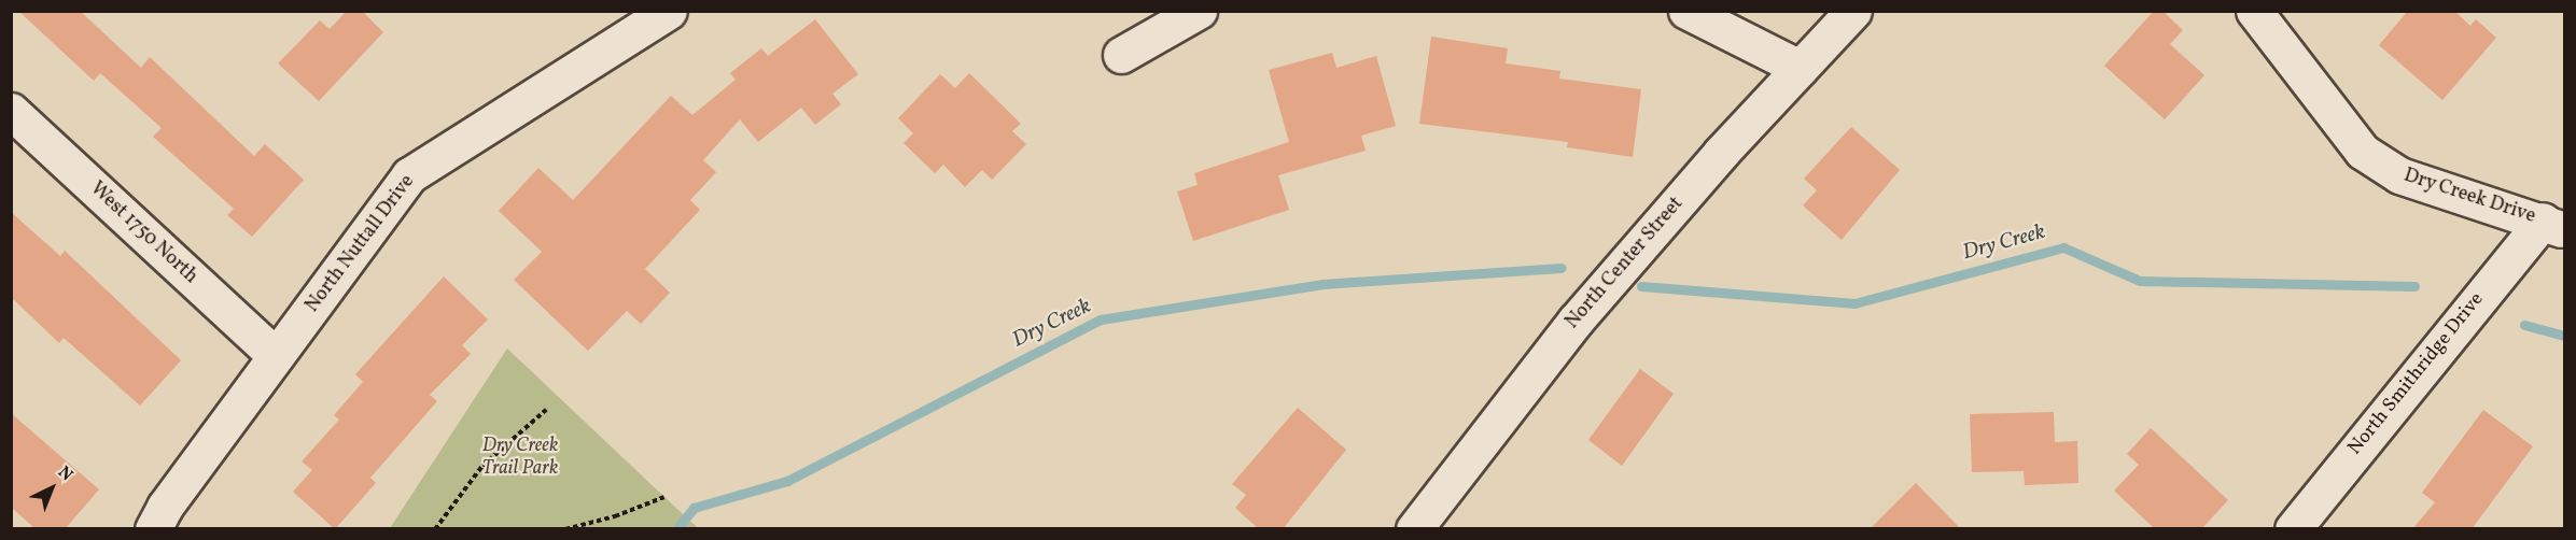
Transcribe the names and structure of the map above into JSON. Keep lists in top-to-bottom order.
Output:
{
  "streets": {
    "street": [
      "Dry Creek Drive",
      "West 1750 North",
      "North Nuttall Drive",
      "North Center Street",
      "North Smithridge Drive"
    ]
  },
  "crossings": [
    ["Dry Creek Drive", "North Smithridge Drive"],
    ["West 1750 North", "North Nuttall Drive"]
  ],
  "water": ["Dry Creek"],
  "parks": ["Dry Creek Trail Park"],
  "north": "top right"
}
